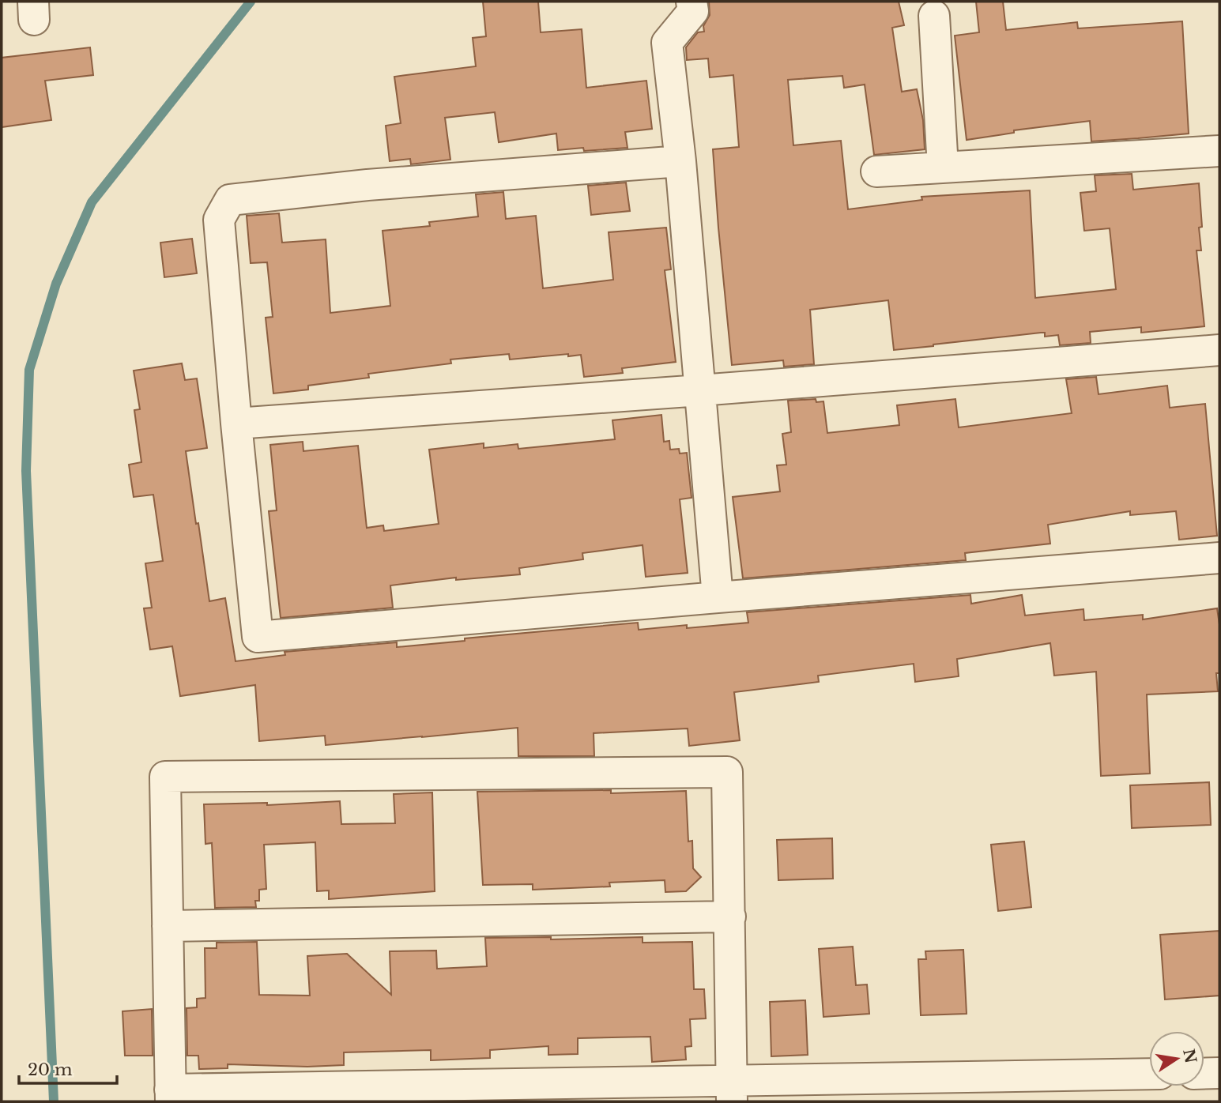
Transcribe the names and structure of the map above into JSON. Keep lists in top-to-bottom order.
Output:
{
  "scale_bar": "20 m",
  "north": "right"
}
